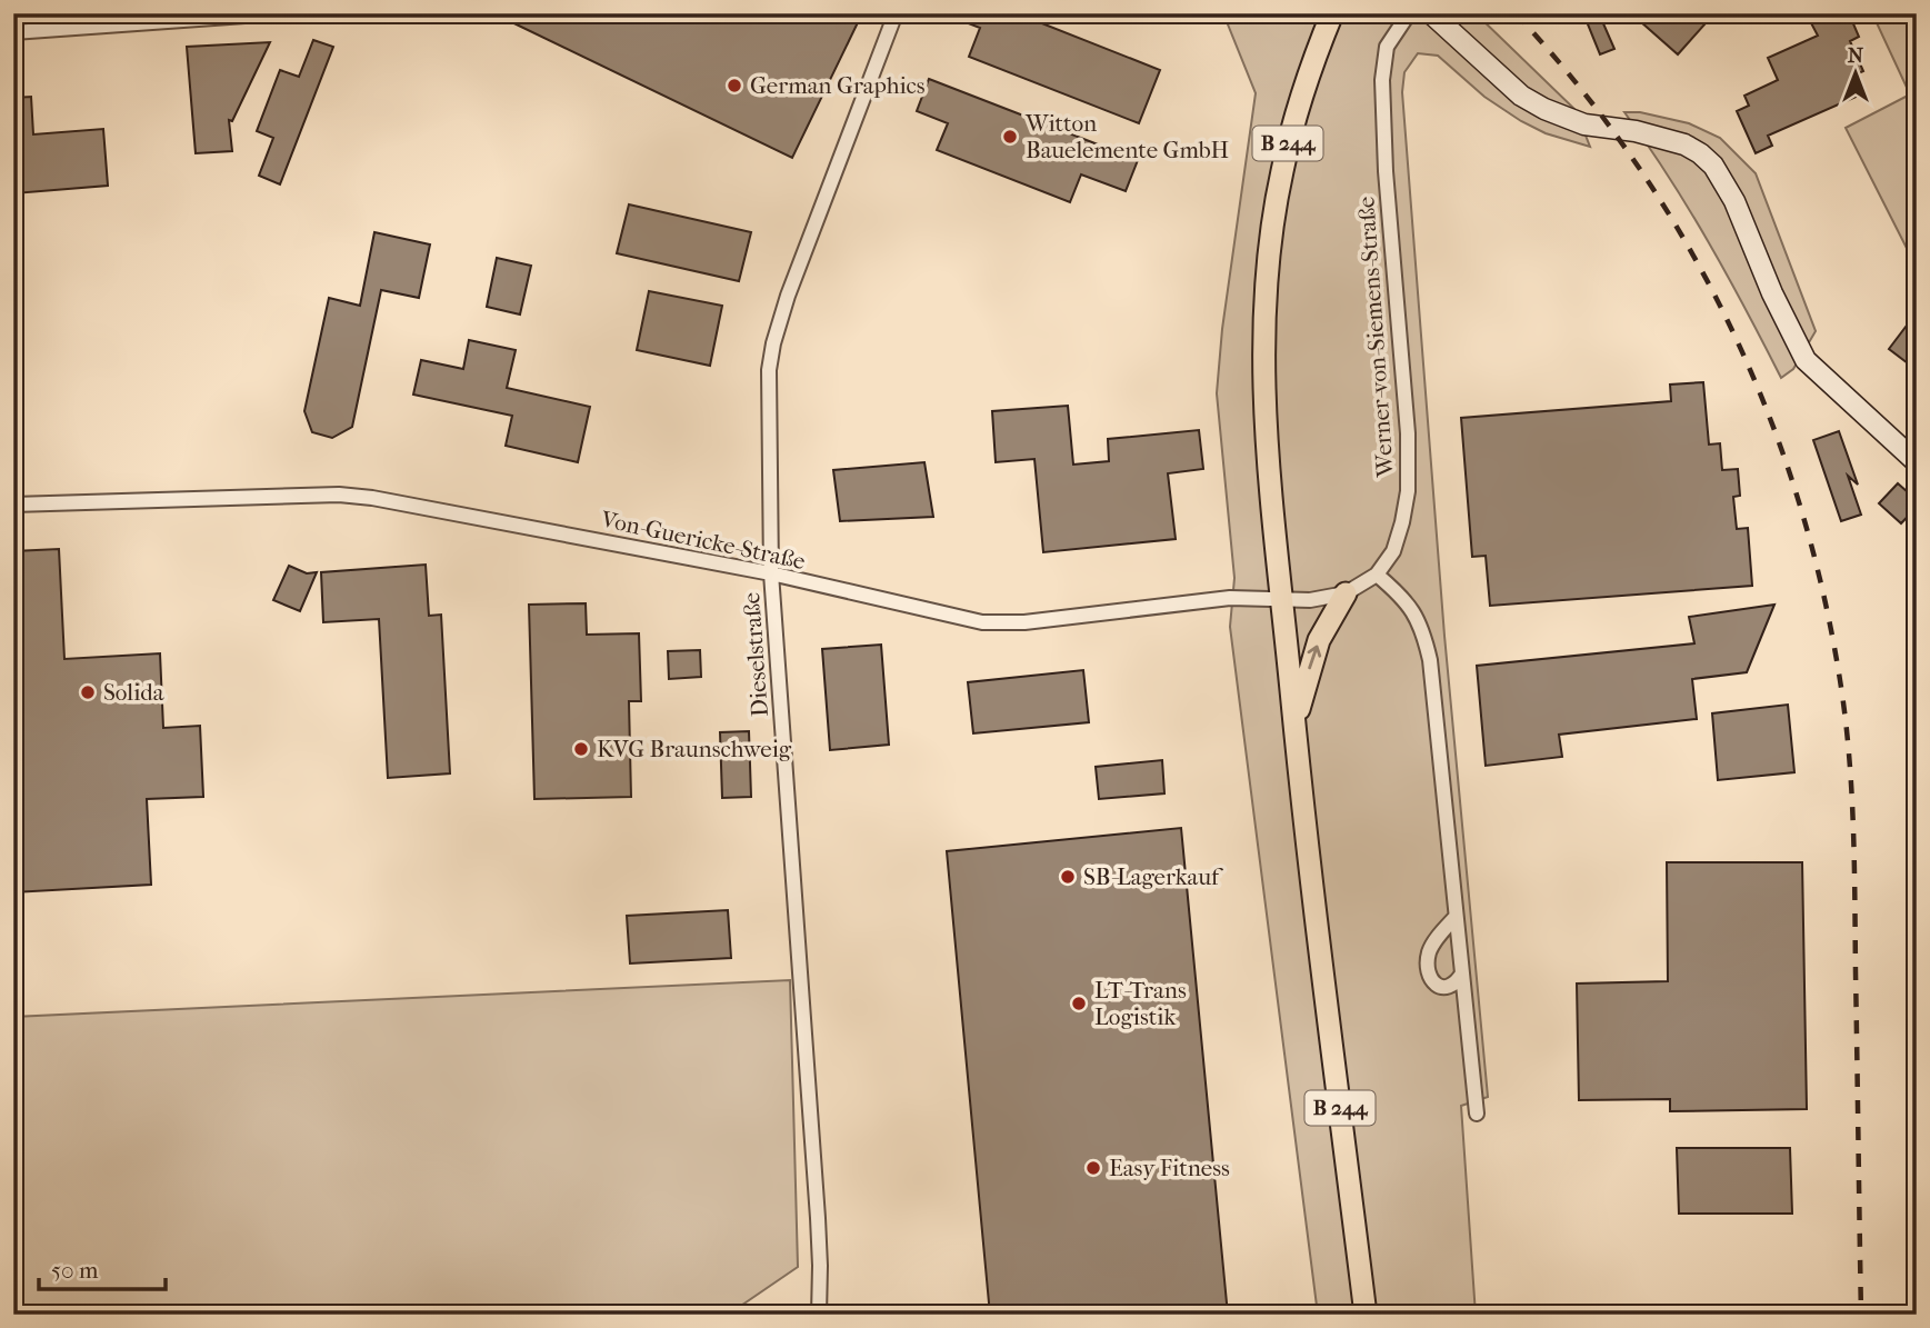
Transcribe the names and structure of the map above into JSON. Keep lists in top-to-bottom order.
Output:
{
  "streets": {
    "main road": ["B 244"],
    "street": ["Werner-von-Siemens-Straße", "Von-Guericke-Straße", "Dieselstraße"]
  },
  "crossings": [
    ["B 244", "Von-Guericke-Straße"],
    ["Werner-von-Siemens-Straße", "Von-Guericke-Straße"],
    ["Von-Guericke-Straße", "Dieselstraße"]
  ],
  "places": [
    "German Graphics",
    "Witton Bauelemente GmbH",
    "Solida",
    "KVG Braunschweig",
    "SB-Lagerkauf",
    "LT-Trans Logistik",
    "Easy Fitness"
  ],
  "scale_bar": "50 m",
  "north": "top"
}
